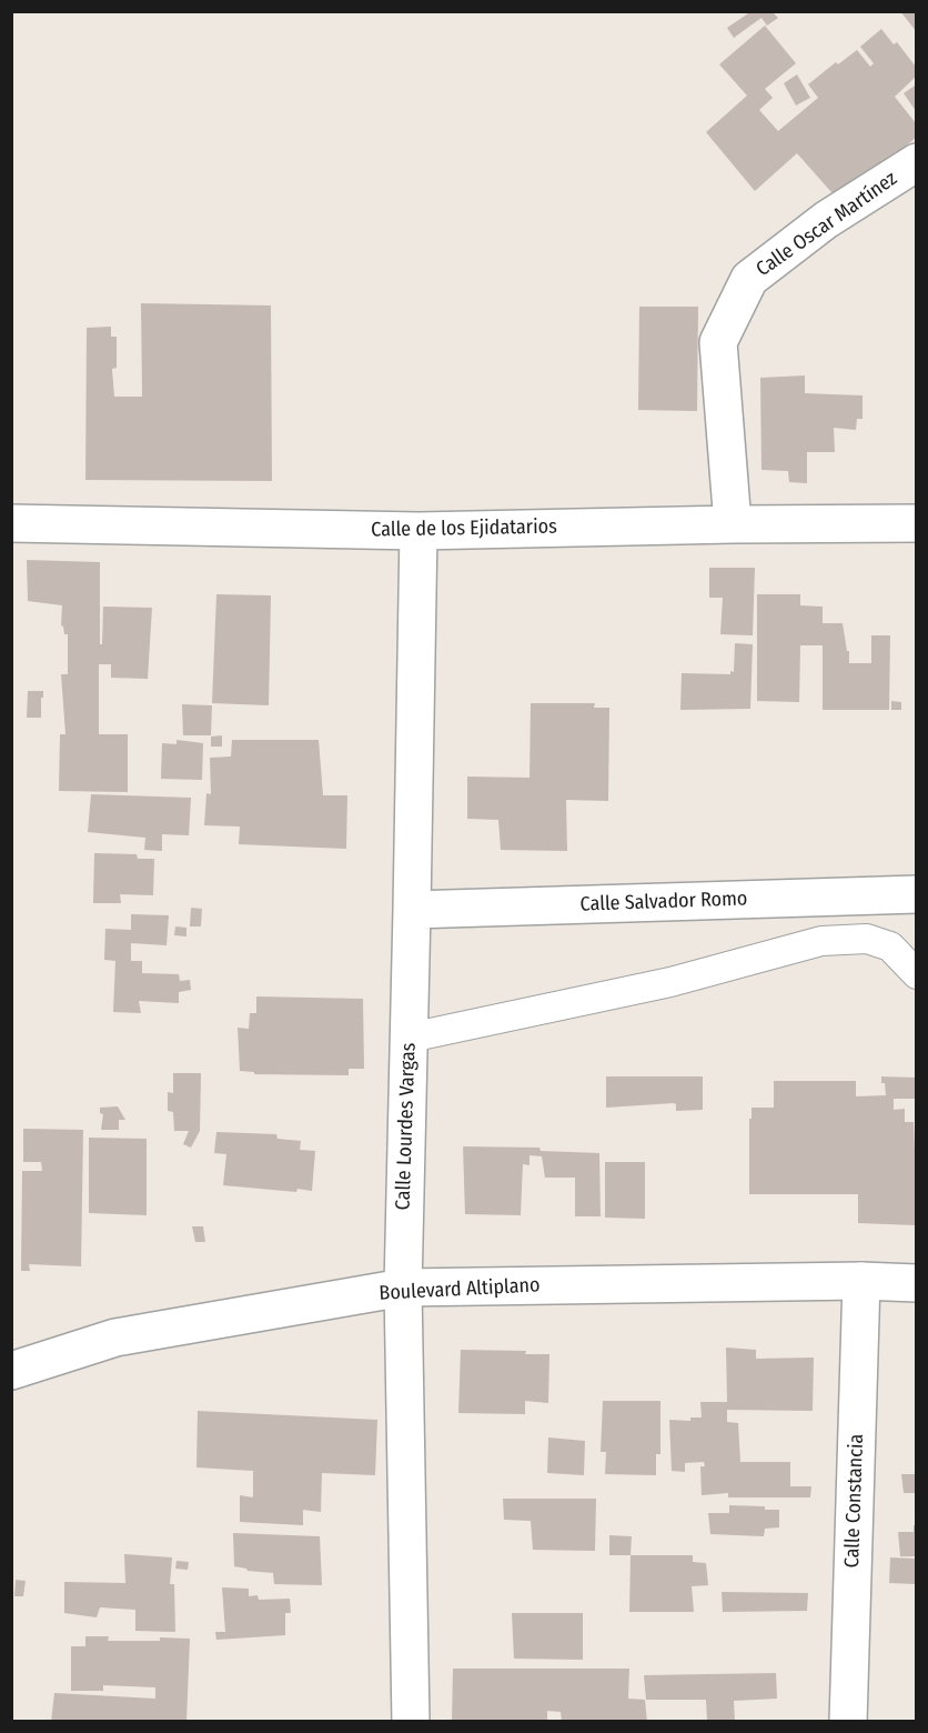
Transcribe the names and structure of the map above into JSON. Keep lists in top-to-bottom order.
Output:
{
  "streets": {
    "street": [
      "Calle Oscar Martínez",
      "Calle de los Ejidatarios",
      "Calle Salvador Romo",
      "Calle Lourdes Vargas",
      "Boulevard Altiplano",
      "Calle Constancia"
    ]
  },
  "crossings": [
    ["Calle Oscar Martínez", "Calle de los Ejidatarios"],
    ["Calle de los Ejidatarios", "Calle Lourdes Vargas"],
    ["Calle Salvador Romo", "Calle Lourdes Vargas"],
    ["Calle Lourdes Vargas", "Boulevard Altiplano"],
    ["Boulevard Altiplano", "Calle Constancia"]
  ]
}
